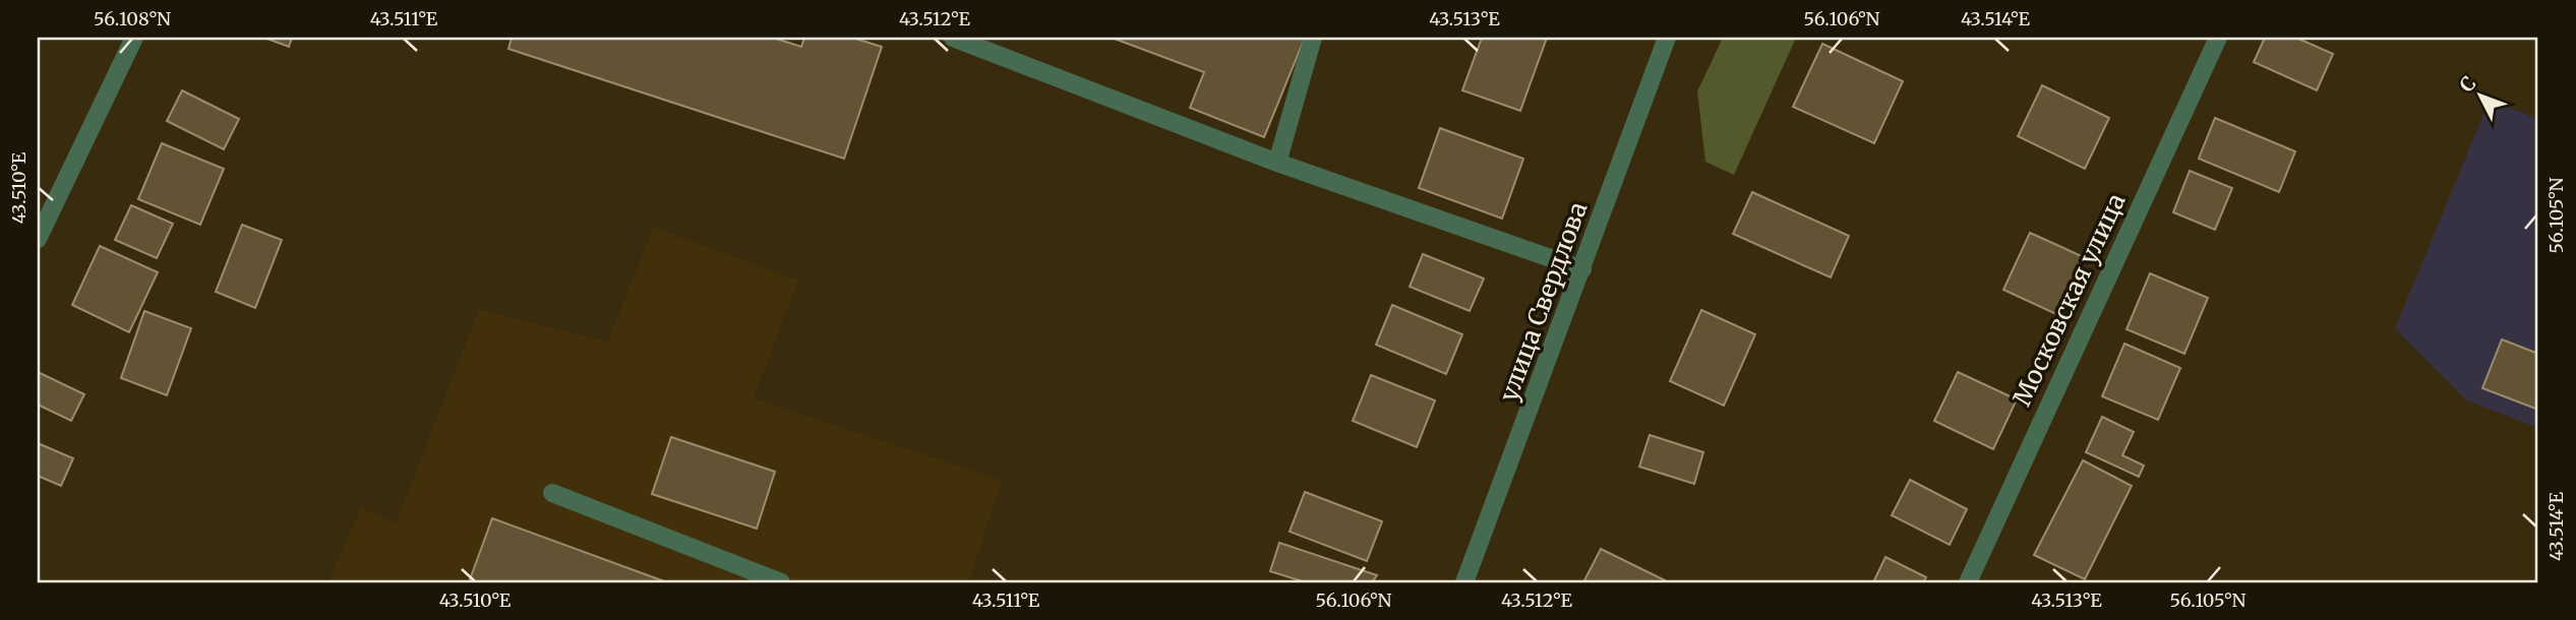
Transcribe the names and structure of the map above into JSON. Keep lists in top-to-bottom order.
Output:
{
  "streets": {
    "street": ["Московская улица", "улица Свердлова"]
  },
  "north": "top left",
  "coordinates": [
    "56.108°N",
    "43.511°E",
    "43.512°E",
    "43.513°E",
    "56.106°N",
    "43.514°E",
    "43.510°E",
    "56.105°N"
  ]
}
